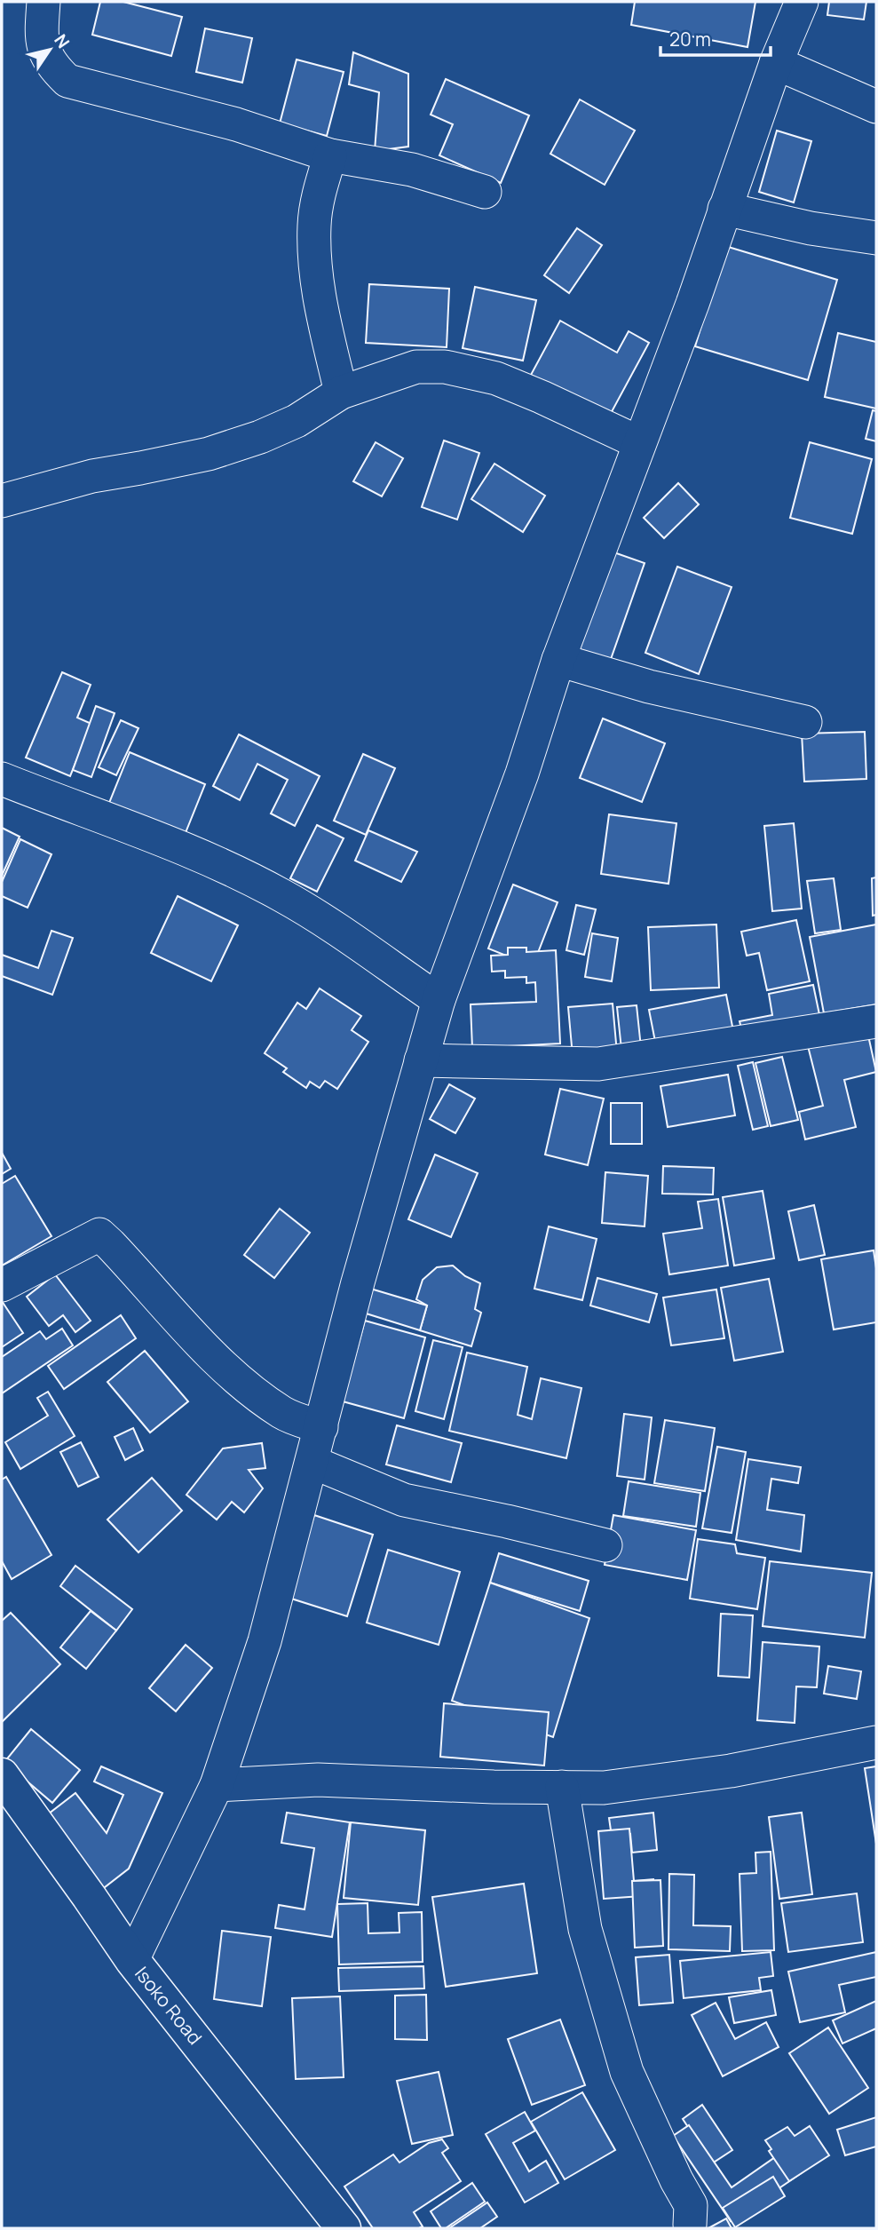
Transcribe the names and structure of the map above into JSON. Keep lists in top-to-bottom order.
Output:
{
  "streets": {
    "street": ["Isoko Road"]
  },
  "scale_bar": "20 m",
  "north": "top right"
}
